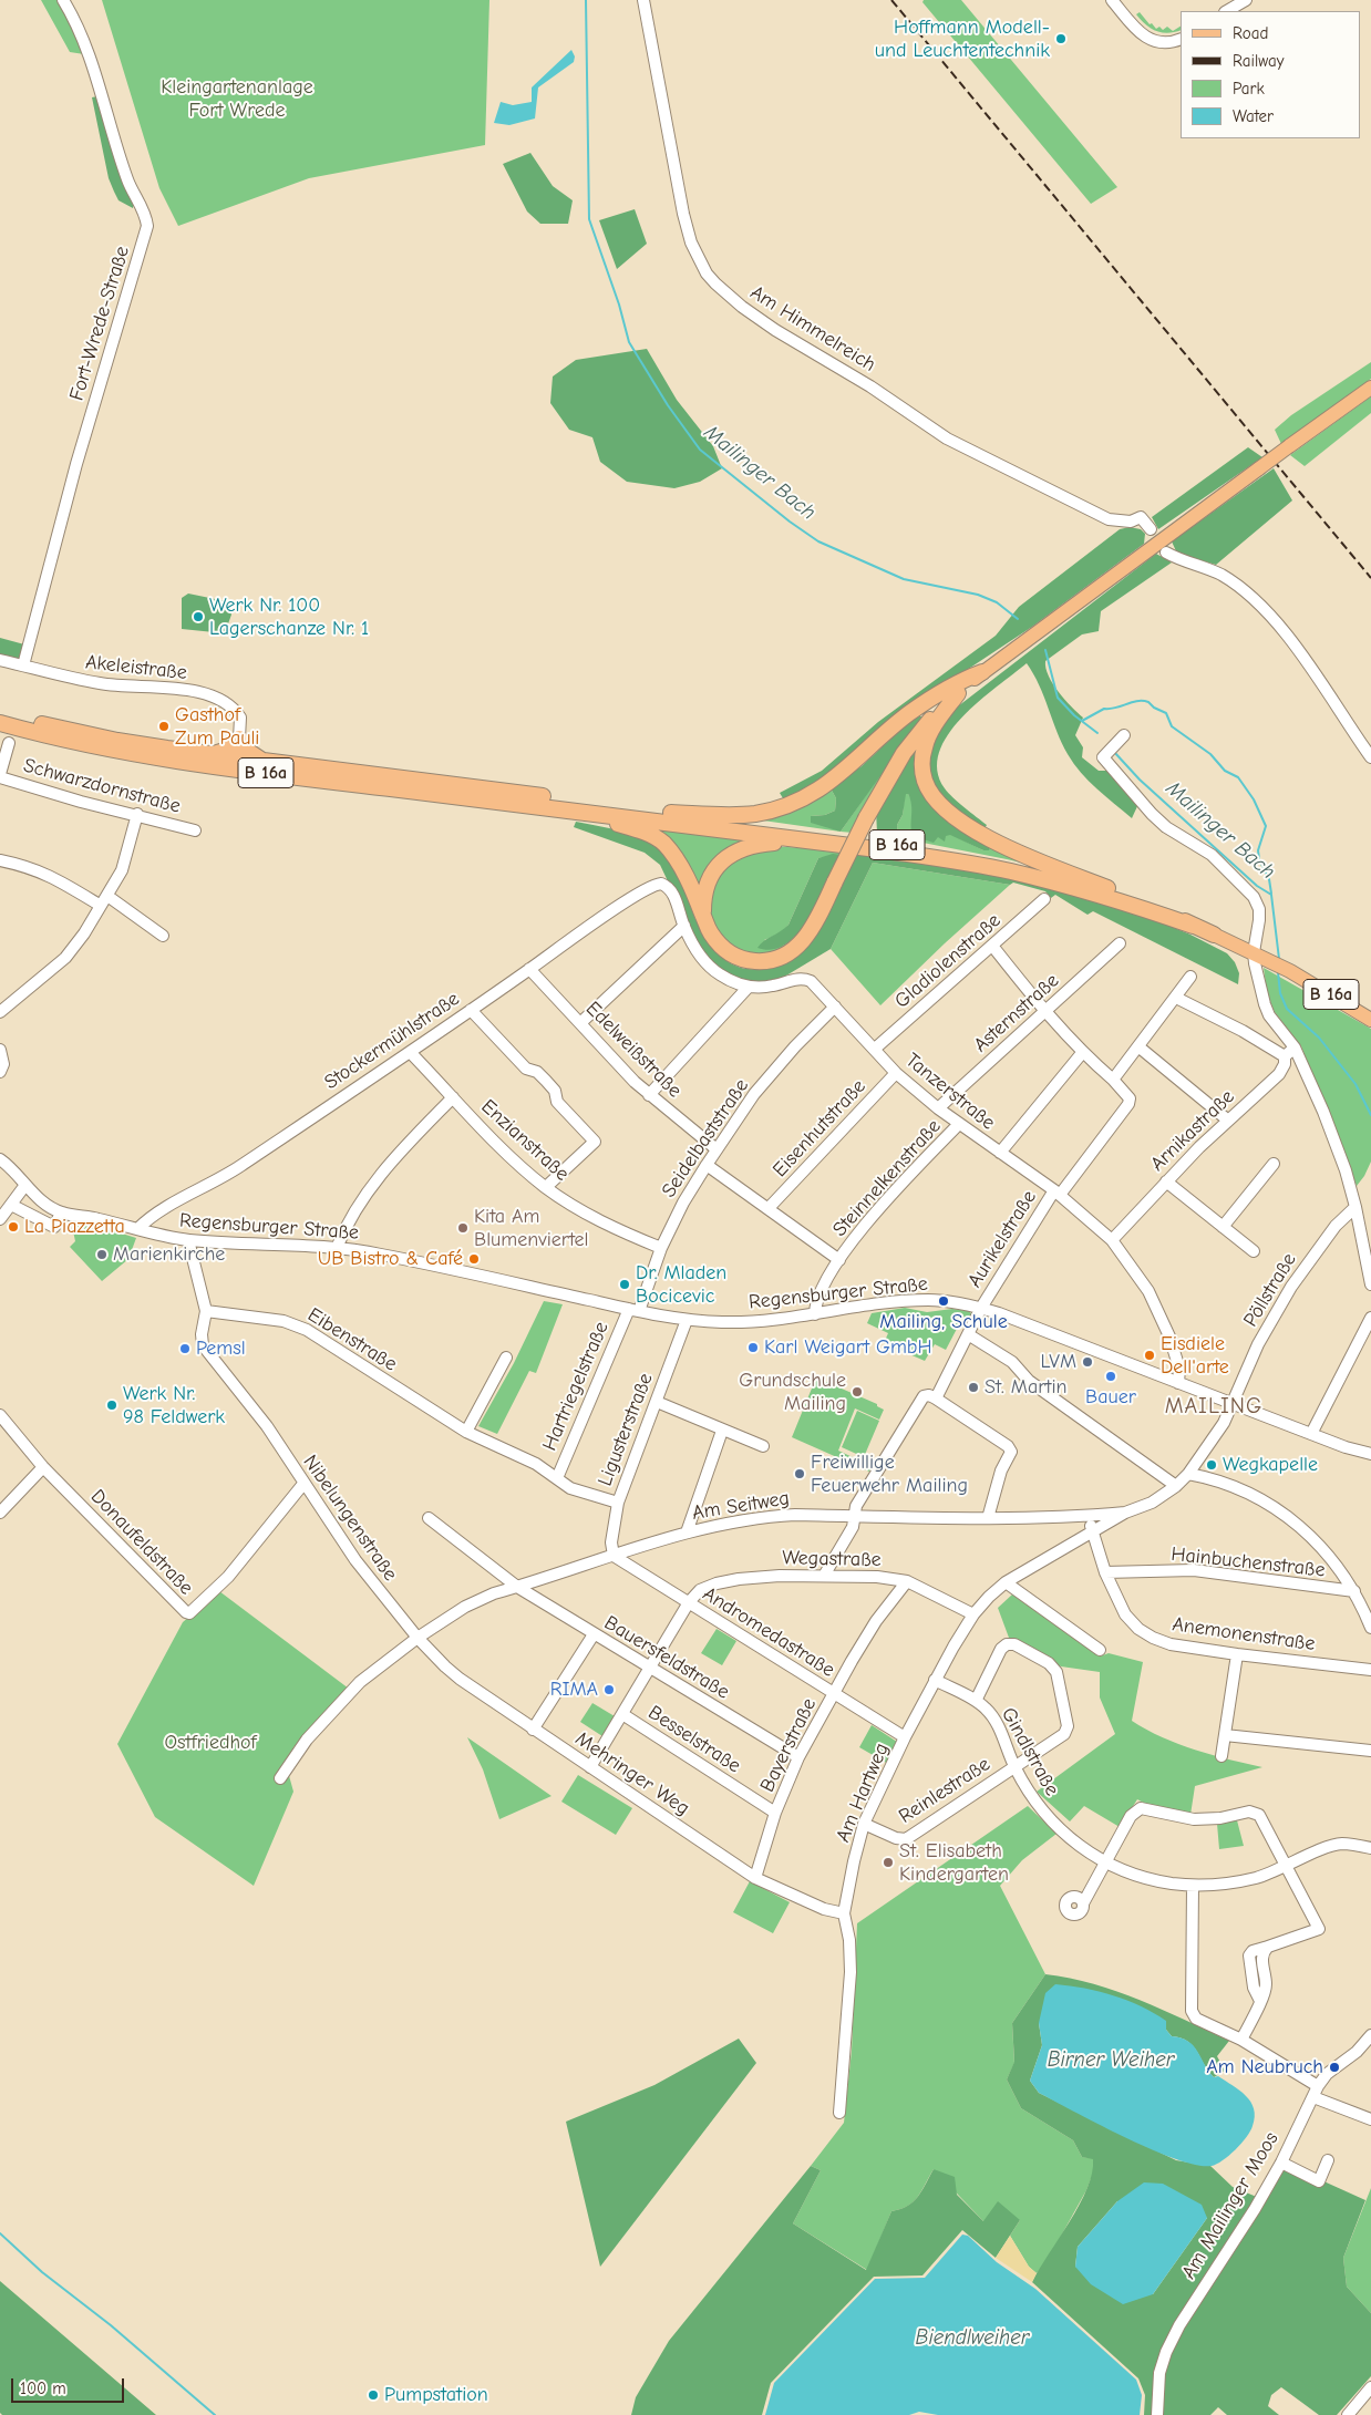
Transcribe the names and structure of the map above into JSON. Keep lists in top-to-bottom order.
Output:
{
  "streets": {
    "highway": ["B 16a"],
    "street": [
      "Fort-Wrede-Straße",
      "Am Himmelreich",
      "Akeleistraße",
      "Schwarzdornstraße",
      "Gladiolenstraße",
      "Asternstraße",
      "Stockermühlstraße",
      "Edelweißstraße",
      "Tanzerstraße",
      "Eisenhutstraße",
      "Arnikastraße",
      "Seidelbaststraße",
      "Enzianstraße",
      "Steinnelkenstraße",
      "Regensburger Straße",
      "Aurikelstraße",
      "Pöllstraße",
      "Eibenstraße",
      "Hartriegelstraße",
      "Ligusterstraße",
      "Am Seitweg",
      "Nibelungenstraße",
      "Donaufeldstraße",
      "Wegastraße",
      "Hainbuchenstraße",
      "Andromedastraße",
      "Anemonenstraße",
      "Bauersfeldstraße",
      "Besselstraße",
      "Bayerstraße",
      "Gindlstraße",
      "Mehringer Weg",
      "Reinlestraße",
      "Am Hartweg",
      "Am Mailinger Moos"
    ]
  },
  "crossings": [
    ["Fort-Wrede-Straße", "Akeleistraße"],
    ["Gladiolenstraße", "Tanzerstraße"],
    ["Asternstraße", "Tanzerstraße"],
    ["Stockermühlstraße", "Edelweißstraße"],
    ["Stockermühlstraße", "Tanzerstraße"],
    ["Stockermühlstraße", "Enzianstraße"],
    ["Stockermühlstraße", "Regensburger Straße"],
    ["Edelweißstraße", "Seidelbaststraße"],
    ["Tanzerstraße", "Eisenhutstraße"],
    ["Tanzerstraße", "Arnikastraße"],
    ["Tanzerstraße", "Seidelbaststraße"],
    ["Tanzerstraße", "Steinnelkenstraße"],
    ["Tanzerstraße", "Regensburger Straße"],
    ["Tanzerstraße", "Aurikelstraße"],
    ["Seidelbaststraße", "Enzianstraße"],
    ["Seidelbaststraße", "Regensburger Straße"],
    ["Seidelbaststraße", "Hartriegelstraße"],
    ["Steinnelkenstraße", "Regensburger Straße"],
    ["Regensburger Straße", "Aurikelstraße"],
    ["Regensburger Straße", "Pöllstraße"],
    ["Regensburger Straße", "Hartriegelstraße"],
    ["Regensburger Straße", "Ligusterstraße"],
    ["Regensburger Straße", "Nibelungenstraße"],
    ["Regensburger Straße", "Am Hartweg"],
    ["Pöllstraße", "Am Hartweg"],
    ["Eibenstraße", "Hartriegelstraße"],
    ["Eibenstraße", "Ligusterstraße"],
    ["Eibenstraße", "Nibelungenstraße"],
    ["Ligusterstraße", "Am Seitweg"],
    ["Ligusterstraße", "Andromedastraße"],
    ["Am Seitweg", "Nibelungenstraße"],
    ["Am Seitweg", "Andromedastraße"],
    ["Am Seitweg", "Anemonenstraße"],
    ["Am Seitweg", "Bauersfeldstraße"],
    ["Am Seitweg", "Mehringer Weg"],
    ["Am Seitweg", "Am Hartweg"],
    ["Nibelungenstraße", "Donaufeldstraße"],
    ["Nibelungenstraße", "Mehringer Weg"],
    ["Wegastraße", "Andromedastraße"],
    ["Wegastraße", "Bayerstraße"],
    ["Wegastraße", "Am Hartweg"],
    ["Hainbuchenstraße", "Anemonenstraße"],
    ["Andromedastraße", "Bayerstraße"],
    ["Andromedastraße", "Am Hartweg"],
    ["Anemonenstraße", "Am Hartweg"],
    ["Bauersfeldstraße", "Bayerstraße"],
    ["Besselstraße", "Bayerstraße"],
    ["Bayerstraße", "Mehringer Weg"],
    ["Gindlstraße", "Reinlestraße"],
    ["Gindlstraße", "Am Hartweg"],
    ["Mehringer Weg", "Am Hartweg"],
    ["Reinlestraße", "Am Hartweg"]
  ],
  "districts": ["MAILING"],
  "water": ["Mailinger Bach", "Birner Weiher", "Biendlweiher"],
  "parks": ["Kleingartenanlage Fort Wrede", "Ostfriedhof"],
  "places": [
    "Hoffmann Modell- und Leuchtentechnik",
    "Werk Nr. 100 Lagerschanze Nr. 1",
    "Gasthof Zum Pauli",
    "La Piazzetta",
    "Kita Am Blumenviertel",
    "Marienkirche",
    "UB Bistro & Café",
    "Dr. Mladen Bocicevic",
    "Mailing, Schule",
    "Karl Weigart GmbH",
    "Pemsl",
    "Eisdiele Dell'arte",
    "LVM",
    "Bauer",
    "St. Martin",
    "Grundschule Mailing",
    "Werk Nr. 98 Feldwerk",
    "Wegkapelle",
    "Freiwillige Feuerwehr Mailing",
    "RIMA",
    "St. Elisabeth Kindergarten",
    "Am Neubruch",
    "Pumpstation"
  ],
  "legend": [
    "Road",
    "Railway",
    "Park",
    "Water"
  ],
  "scale_bar": "100 m"
}
